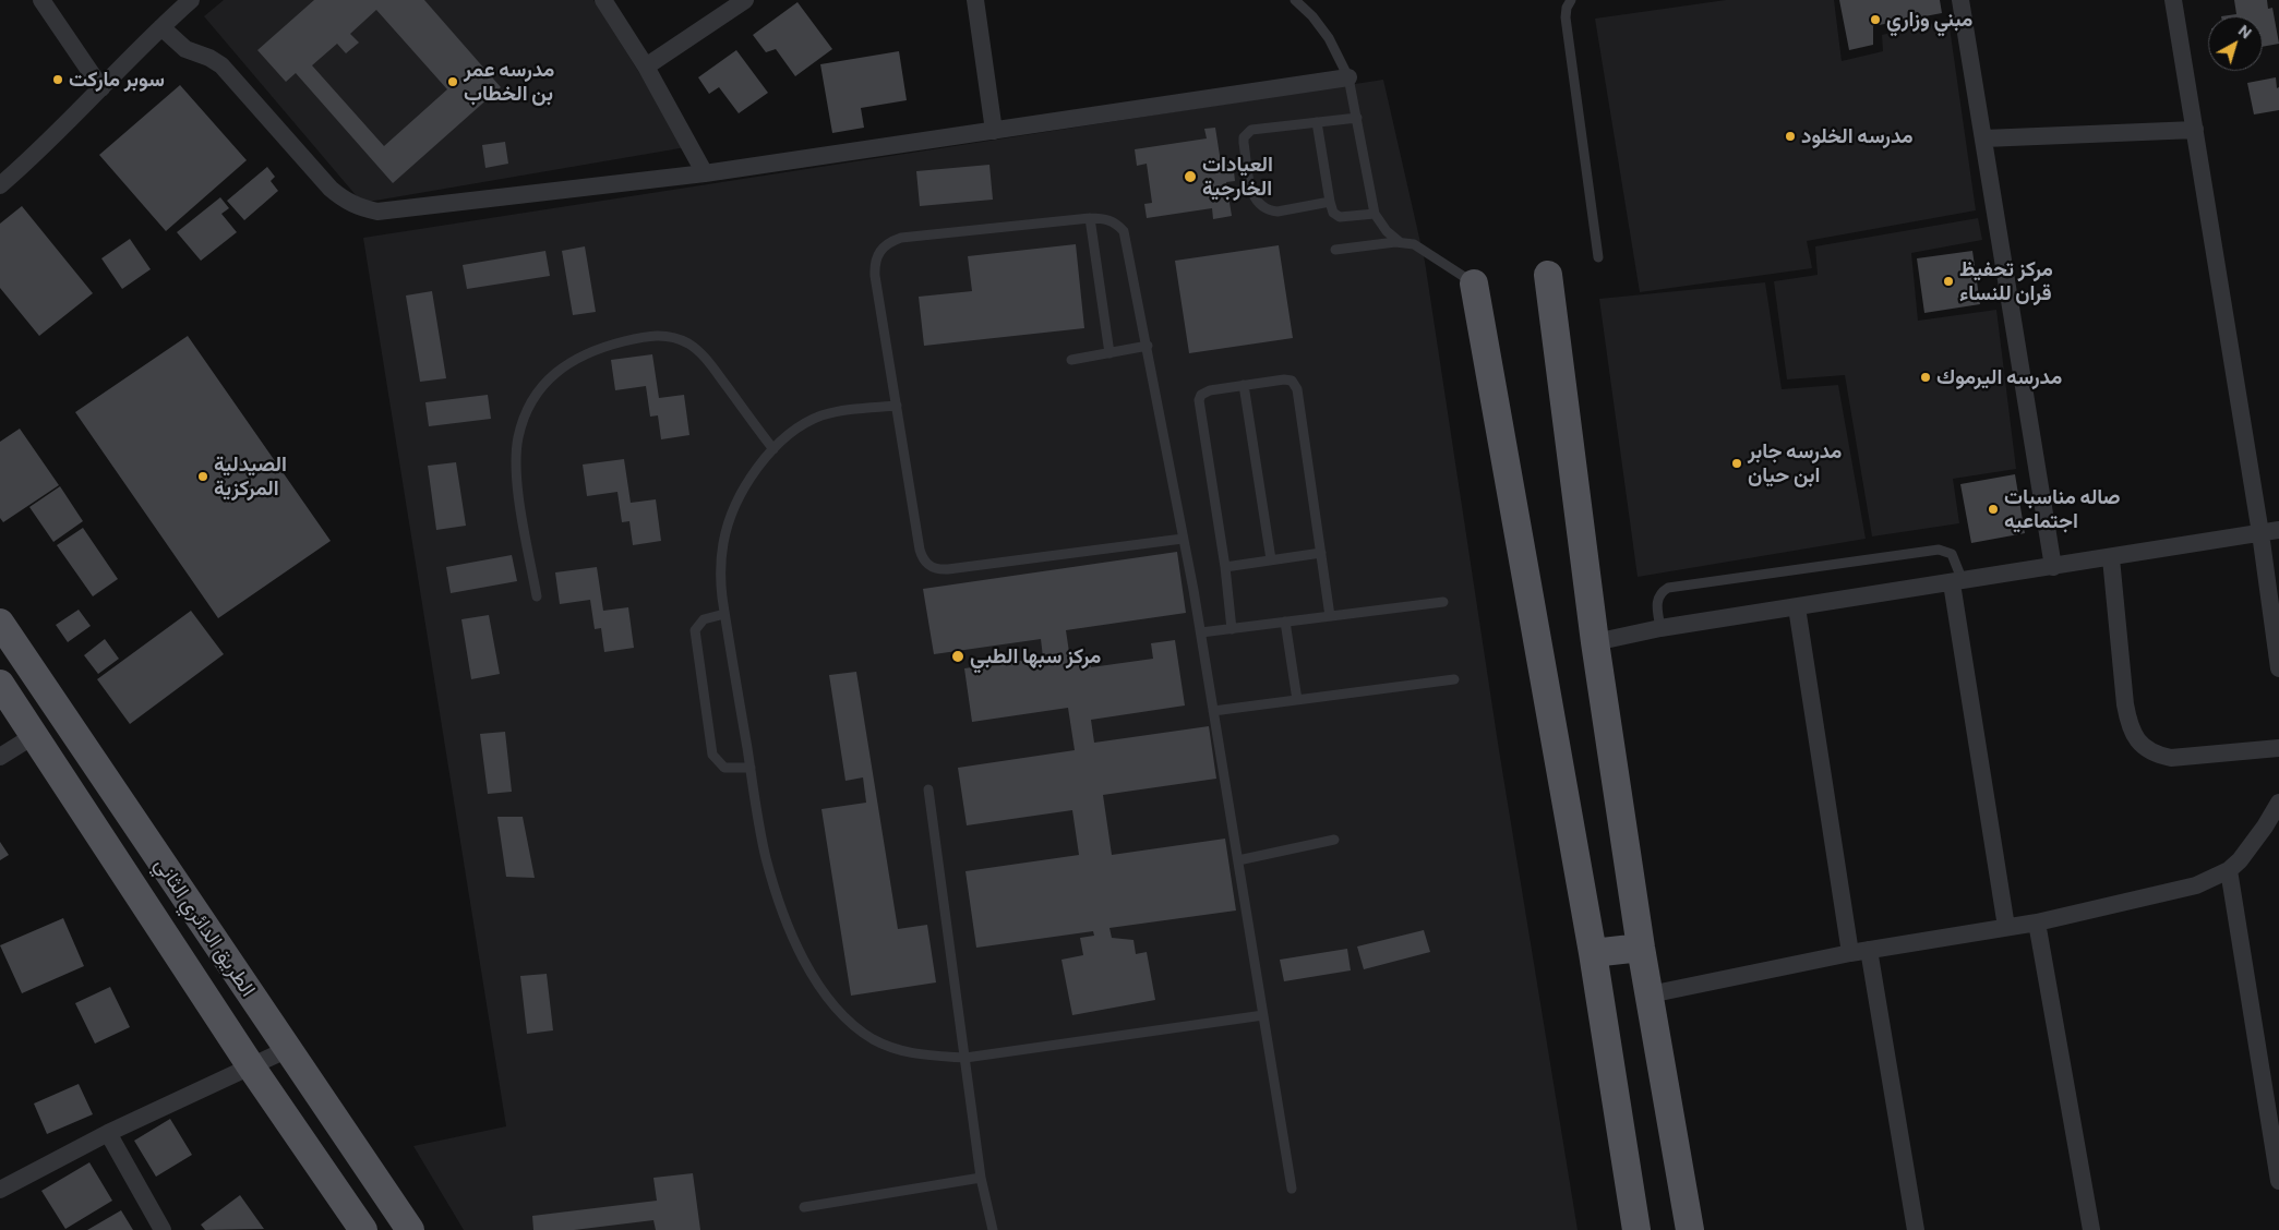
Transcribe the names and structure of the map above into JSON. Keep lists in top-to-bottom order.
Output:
{
  "streets": {
    "main road": ["الطريق الدائري الثاني"]
  },
  "places": [
    "مبني وزاري",
    "سوبر ماركت",
    "مدرسه عمر بن الخطاب",
    "مدرسه الخلود",
    "العيادات الخارجية",
    "مركز تحفيظ قران للنساء",
    "مدرسه اليرموك",
    "مدرسه جابر ابن حيان",
    "الصيدلية المركزية",
    "صاله مناسبات اجتماعيه",
    "مركز سبها الطبي"
  ],
  "north": "top right"
}
